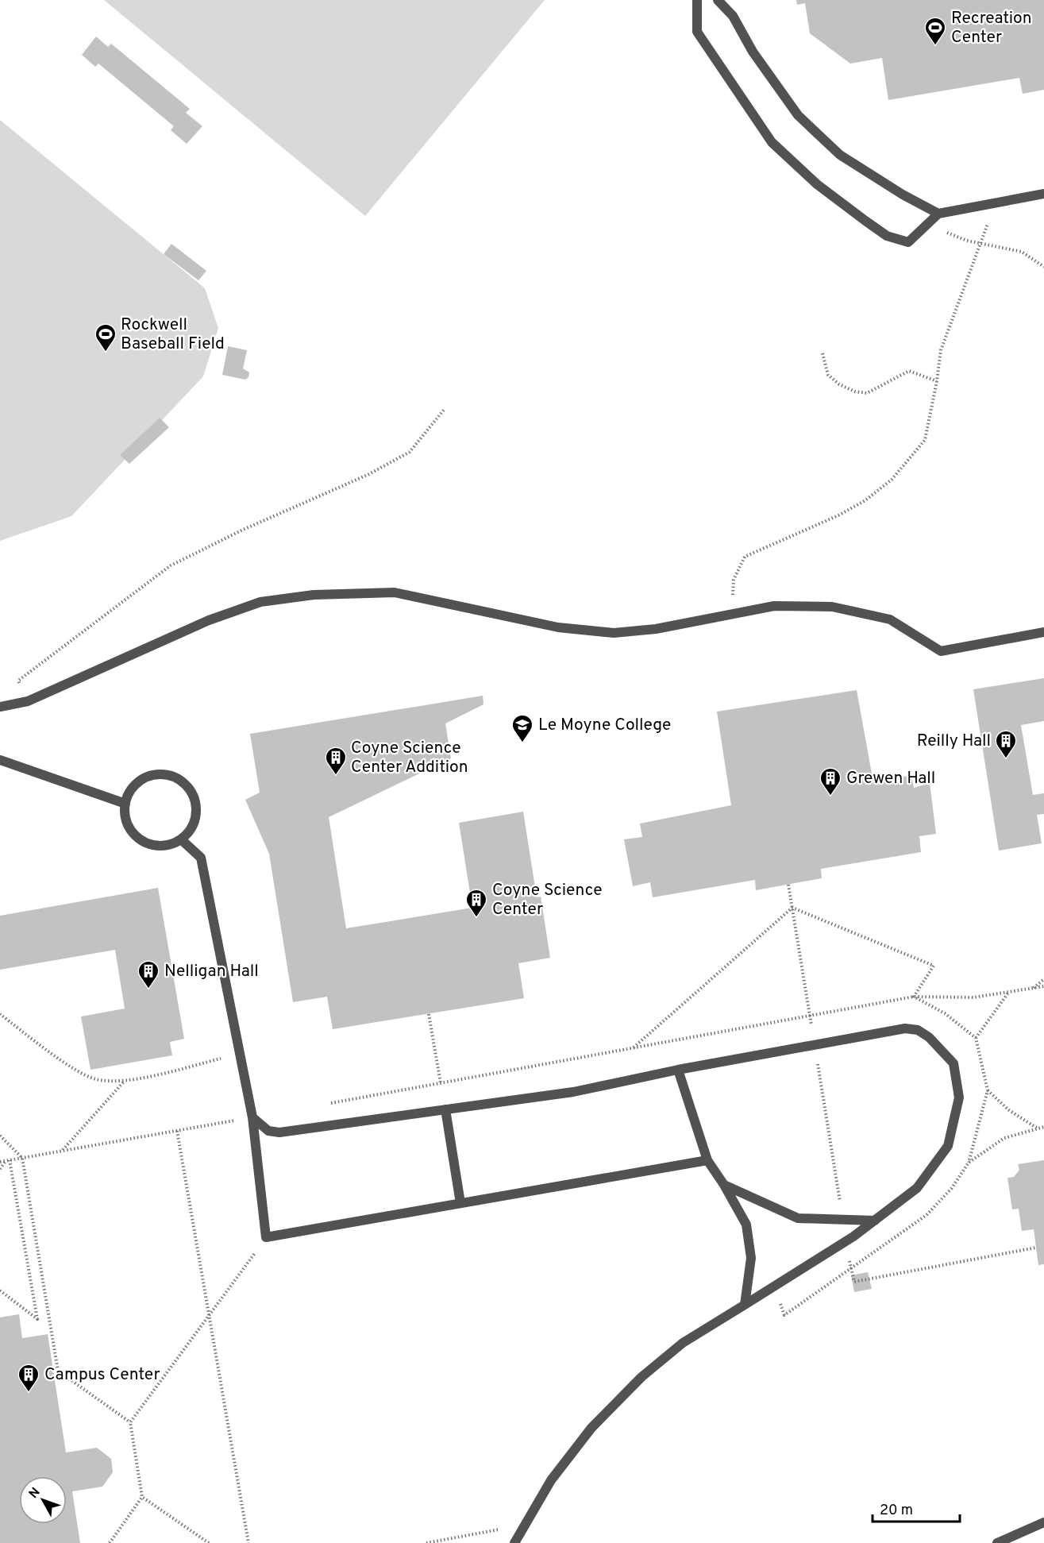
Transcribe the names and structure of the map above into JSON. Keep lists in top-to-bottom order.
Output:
{
  "places": {
    "sports": ["Recreation Center", "Rockwell Baseball Field"],
    "school or university": ["Le Moyne College"],
    "building": [
      "Reilly Hall",
      "Coyne Science Center Addition",
      "Grewen Hall",
      "Coyne Science Center",
      "Nelligan Hall",
      "Campus Center"
    ]
  },
  "scale_bar": "20 m",
  "north": "top left"
}
